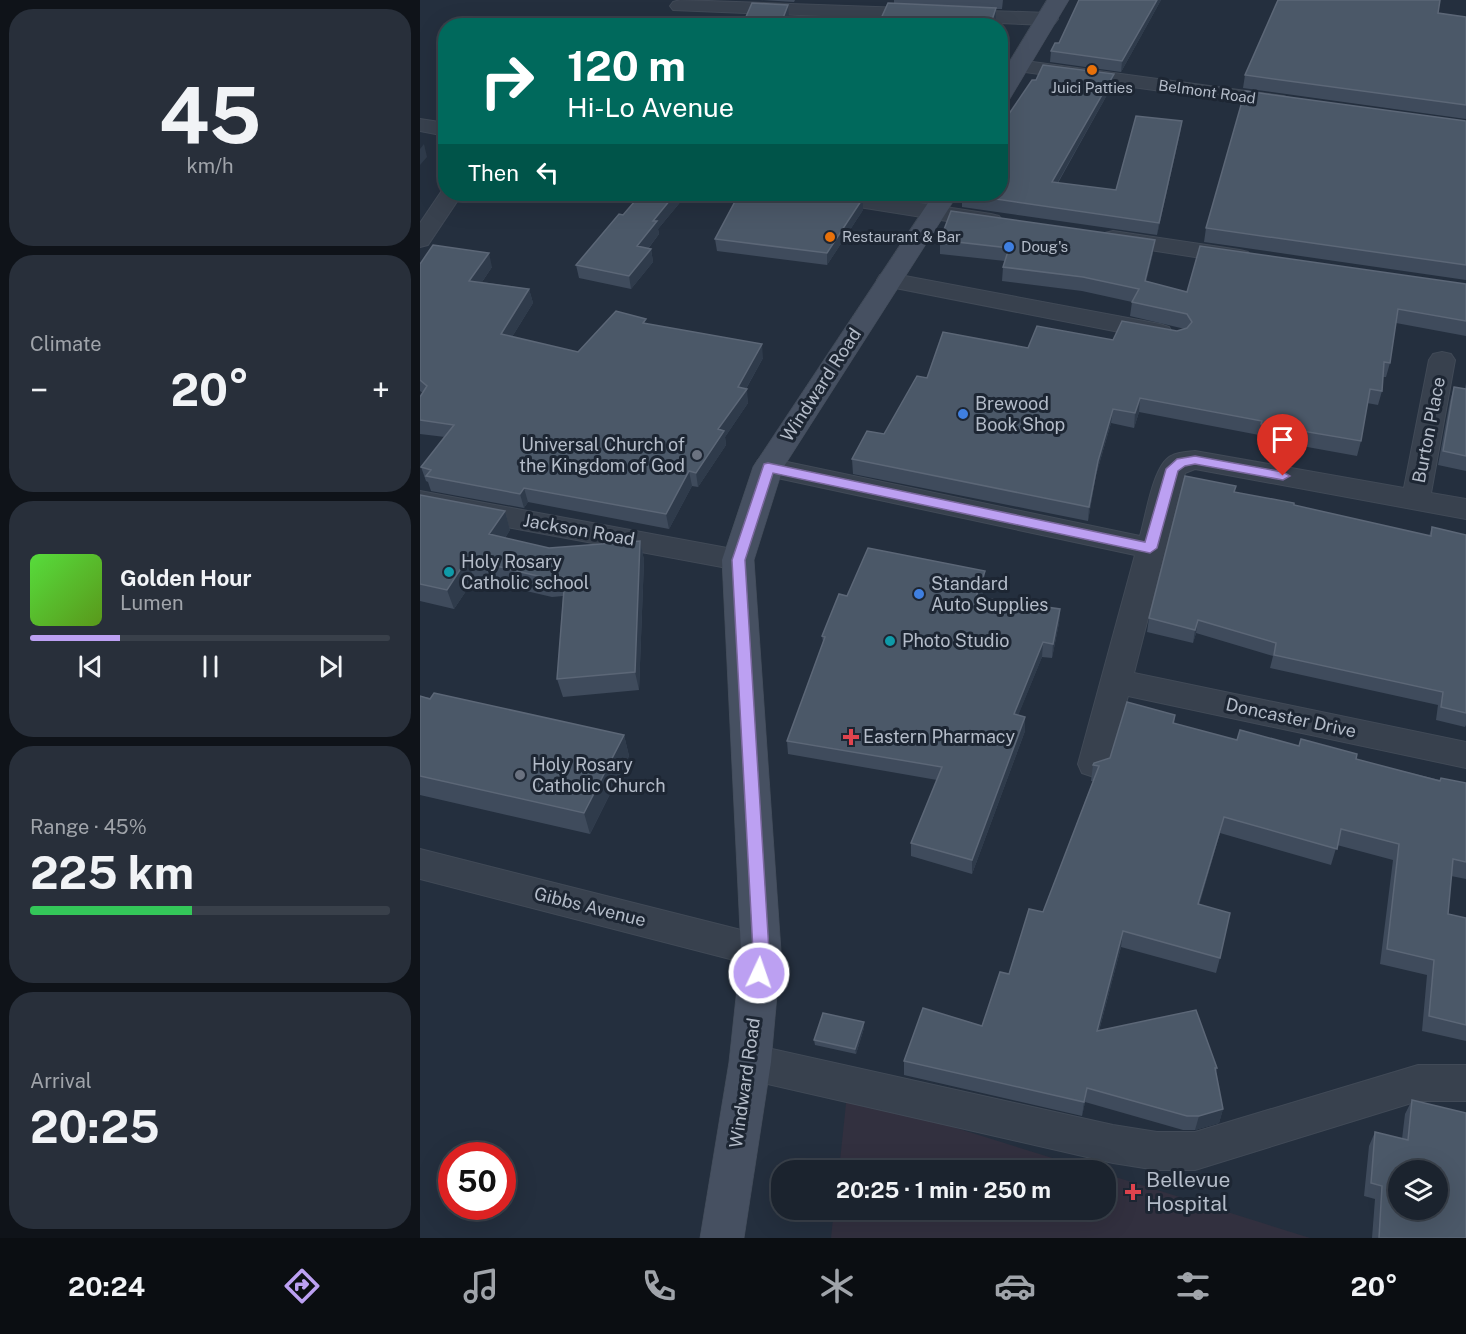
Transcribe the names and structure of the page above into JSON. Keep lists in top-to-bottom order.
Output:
{
  "streets": {
    "main road": ["Windward Road"],
    "street": [
      "Belmont Road",
      "Burton Place",
      "Jackson Road",
      "Doncaster Drive",
      "Gibbs Avenue"
    ]
  },
  "crossings": [
    ["Windward Road", "Jackson Road"],
    ["Windward Road", "Gibbs Avenue"]
  ],
  "places": {
    "other": [
      "Juici Patties",
      "Restaurant & Bar",
      "Doug's",
      "Brewood Book Shop",
      "Universal Church of the Kingdom of God",
      "Holy Rosary Catholic school",
      "Standard Auto Supplies",
      "Photo Studio",
      "Holy Rosary Catholic Church"
    ],
    "health": ["Eastern Pharmacy", "Bellevue Hospital"]
  },
  "page": {
    "tile": [
      ["45", "km/h"],
      "Climate",
      ["Range · 45%", "225 km"],
      ["Arrival", "20:25"]
    ],
    "turn": ["120 m", "Hi-Lo Avenue"],
    "then": "Then",
    "heat": ["−", "20°", "+"],
    "song": ["Golden Hour", "Lumen"],
    "limit": "50",
    "trip": "20:25 · 1 min · 250 m",
    "tabs": ["20:24", "20°"]
  }
}
